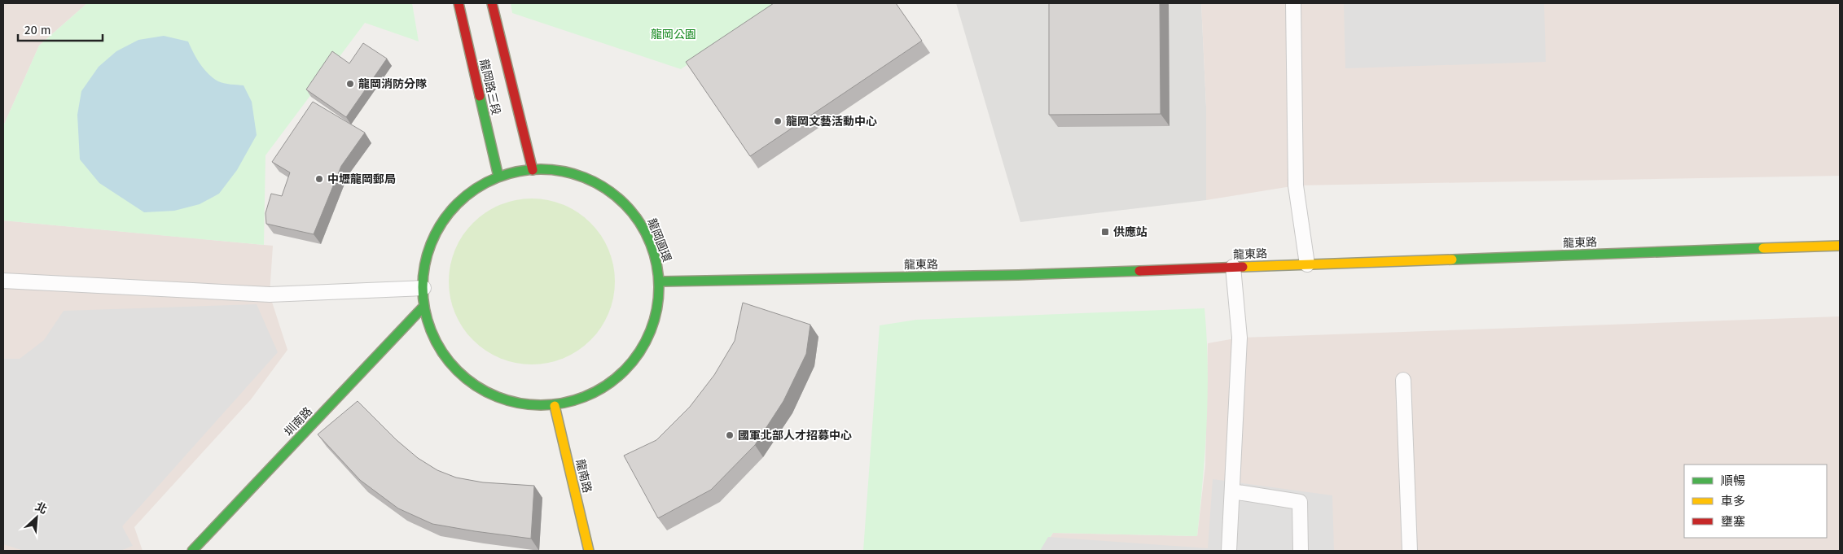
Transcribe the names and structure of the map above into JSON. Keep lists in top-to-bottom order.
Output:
{
  "streets": {
    "street": [
      "龍岡路三段",
      "龍岡圓環",
      "龍東路",
      "圳南路",
      "龍南路"
    ]
  },
  "crossings": [
    ["龍岡路三段", "龍岡圓環"],
    ["龍岡圓環", "龍東路"],
    ["龍岡圓環", "圳南路"],
    ["龍岡圓環", "龍南路"]
  ],
  "parks": ["龍岡公園"],
  "places": {
    "other": [
      "龍岡消防分隊",
      "龍岡文藝活動中心",
      "中壢龍岡郵局",
      "國軍北部人才招募中心"
    ],
    "transit": ["供應站"]
  },
  "legend": ["順暢", "車多", "壅塞"],
  "scale_bar": "20 m",
  "north": "top right"
}
